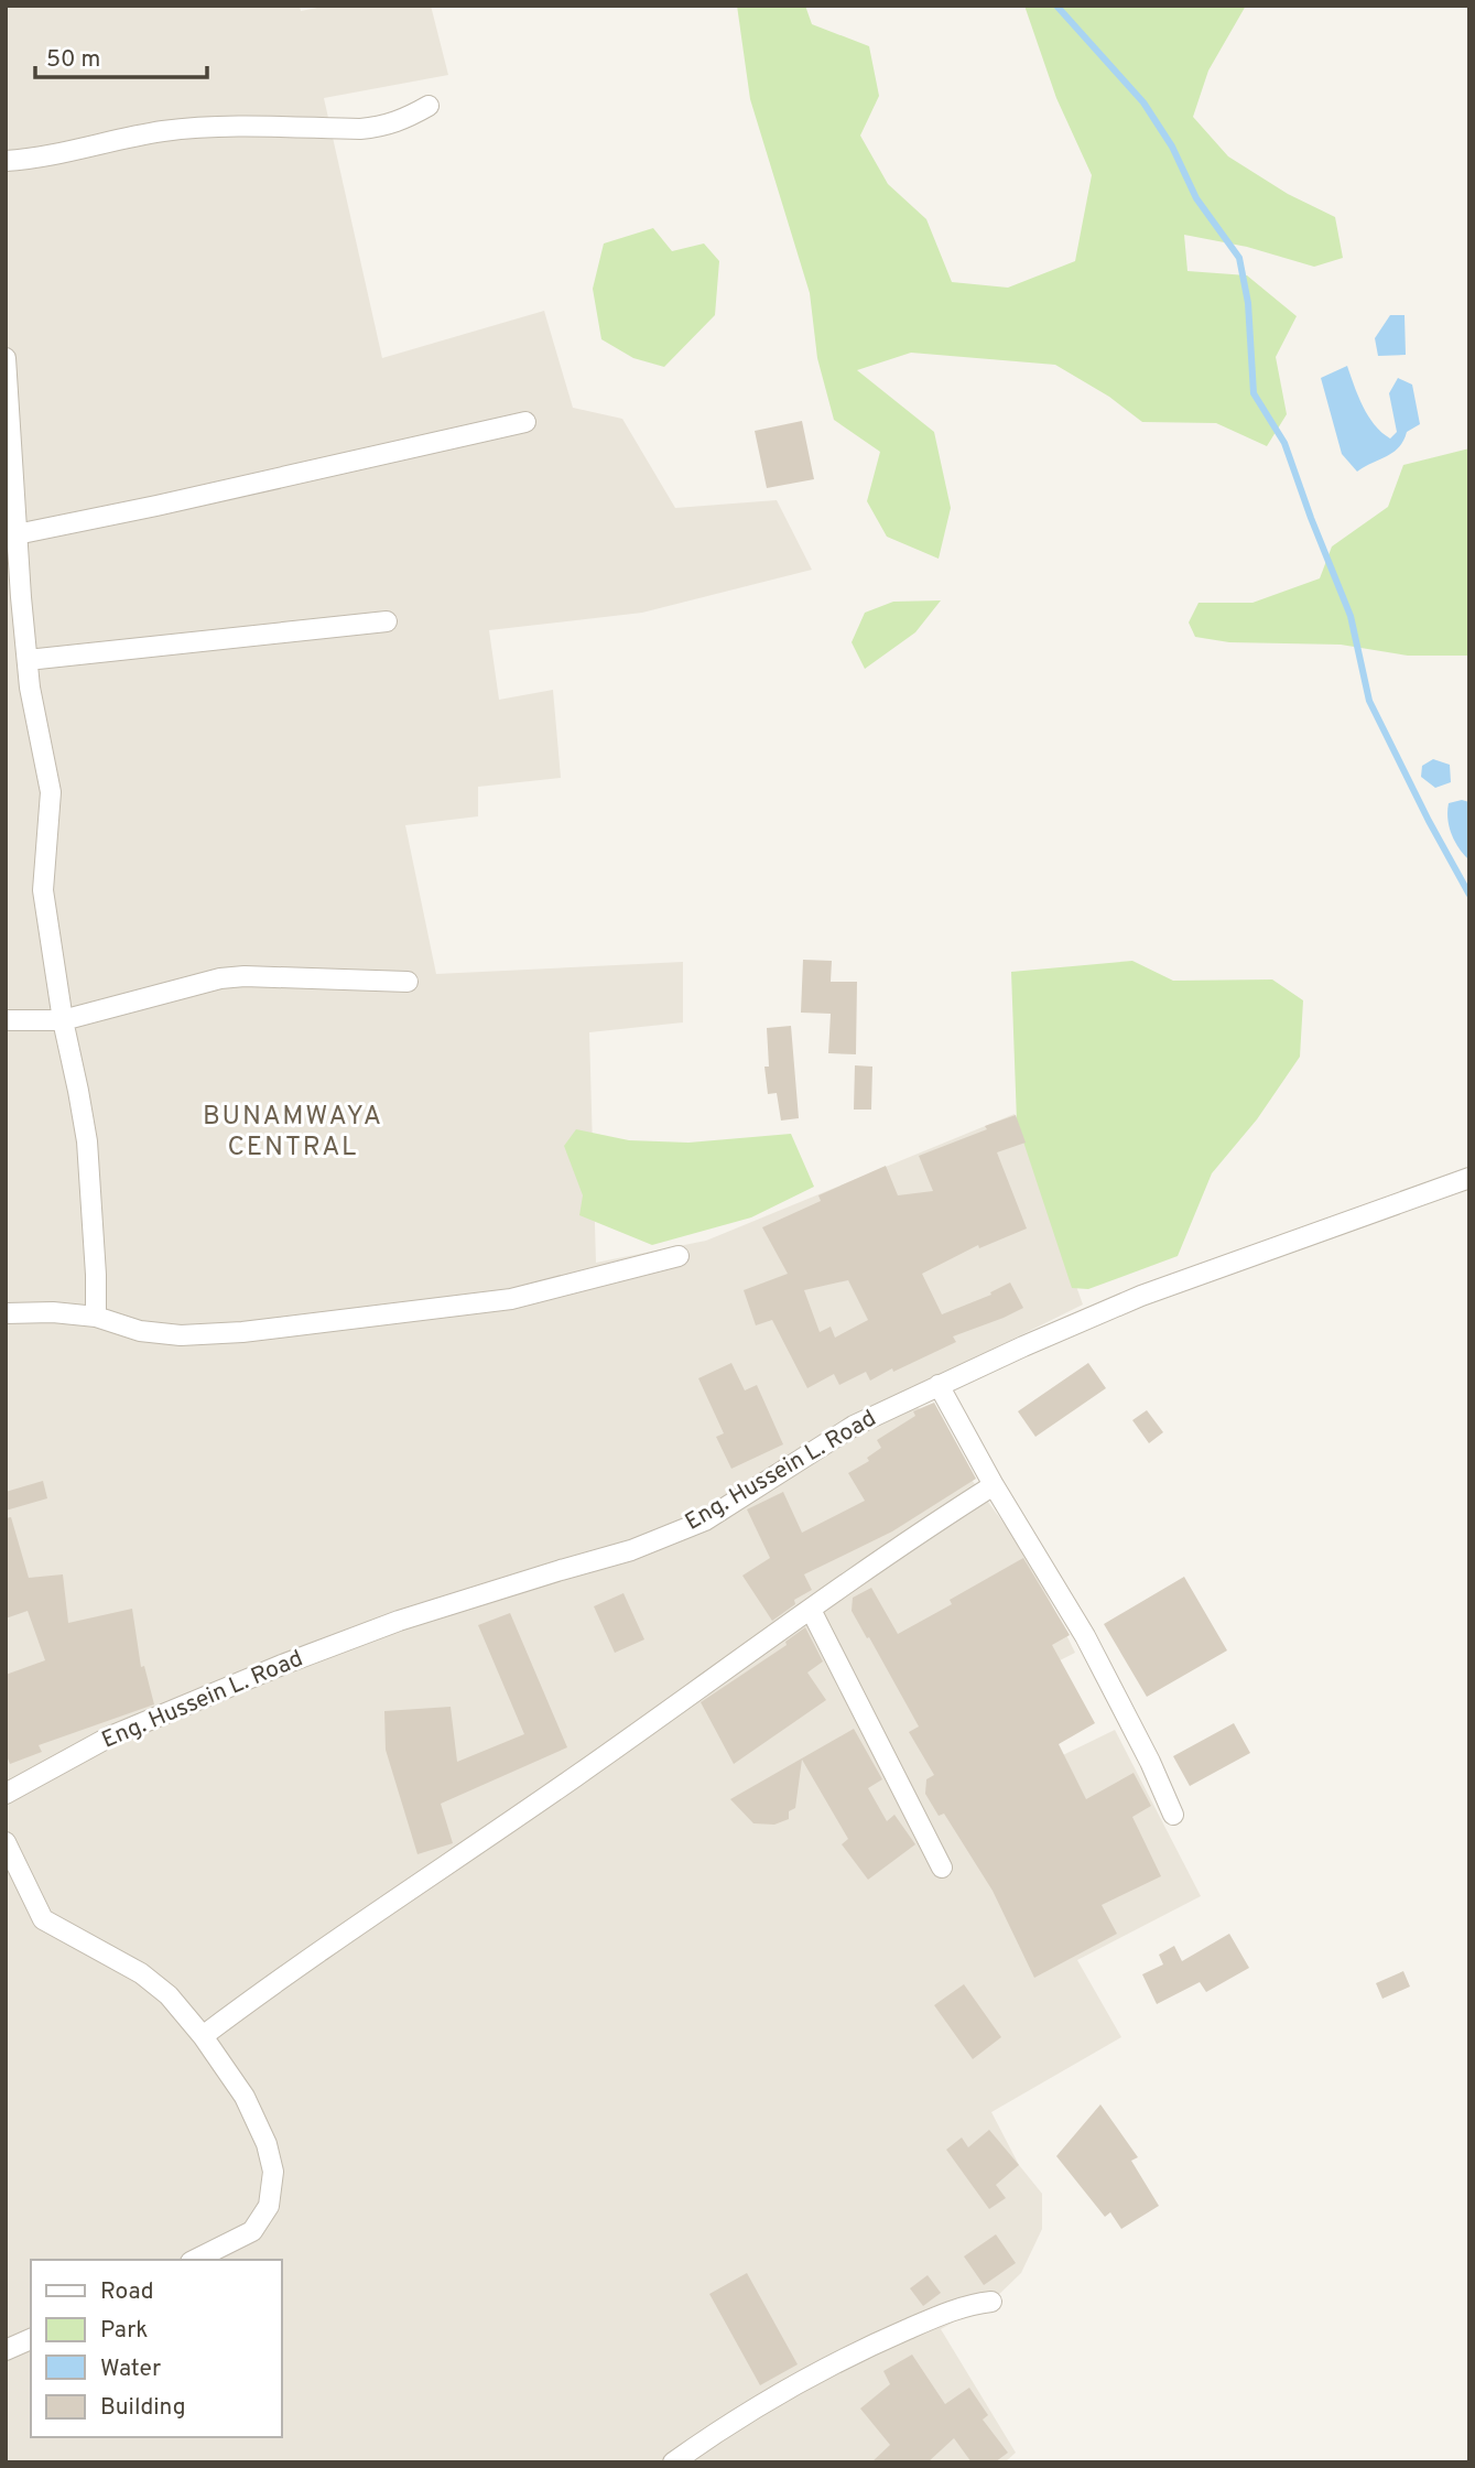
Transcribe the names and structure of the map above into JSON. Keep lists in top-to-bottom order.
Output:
{
  "streets": {
    "street": ["Eng. Hussein L. Road"]
  },
  "districts": ["BUNAMWAYA CENTRAL"],
  "legend": [
    "Road",
    "Park",
    "Water",
    "Building"
  ],
  "scale_bar": "50 m"
}
